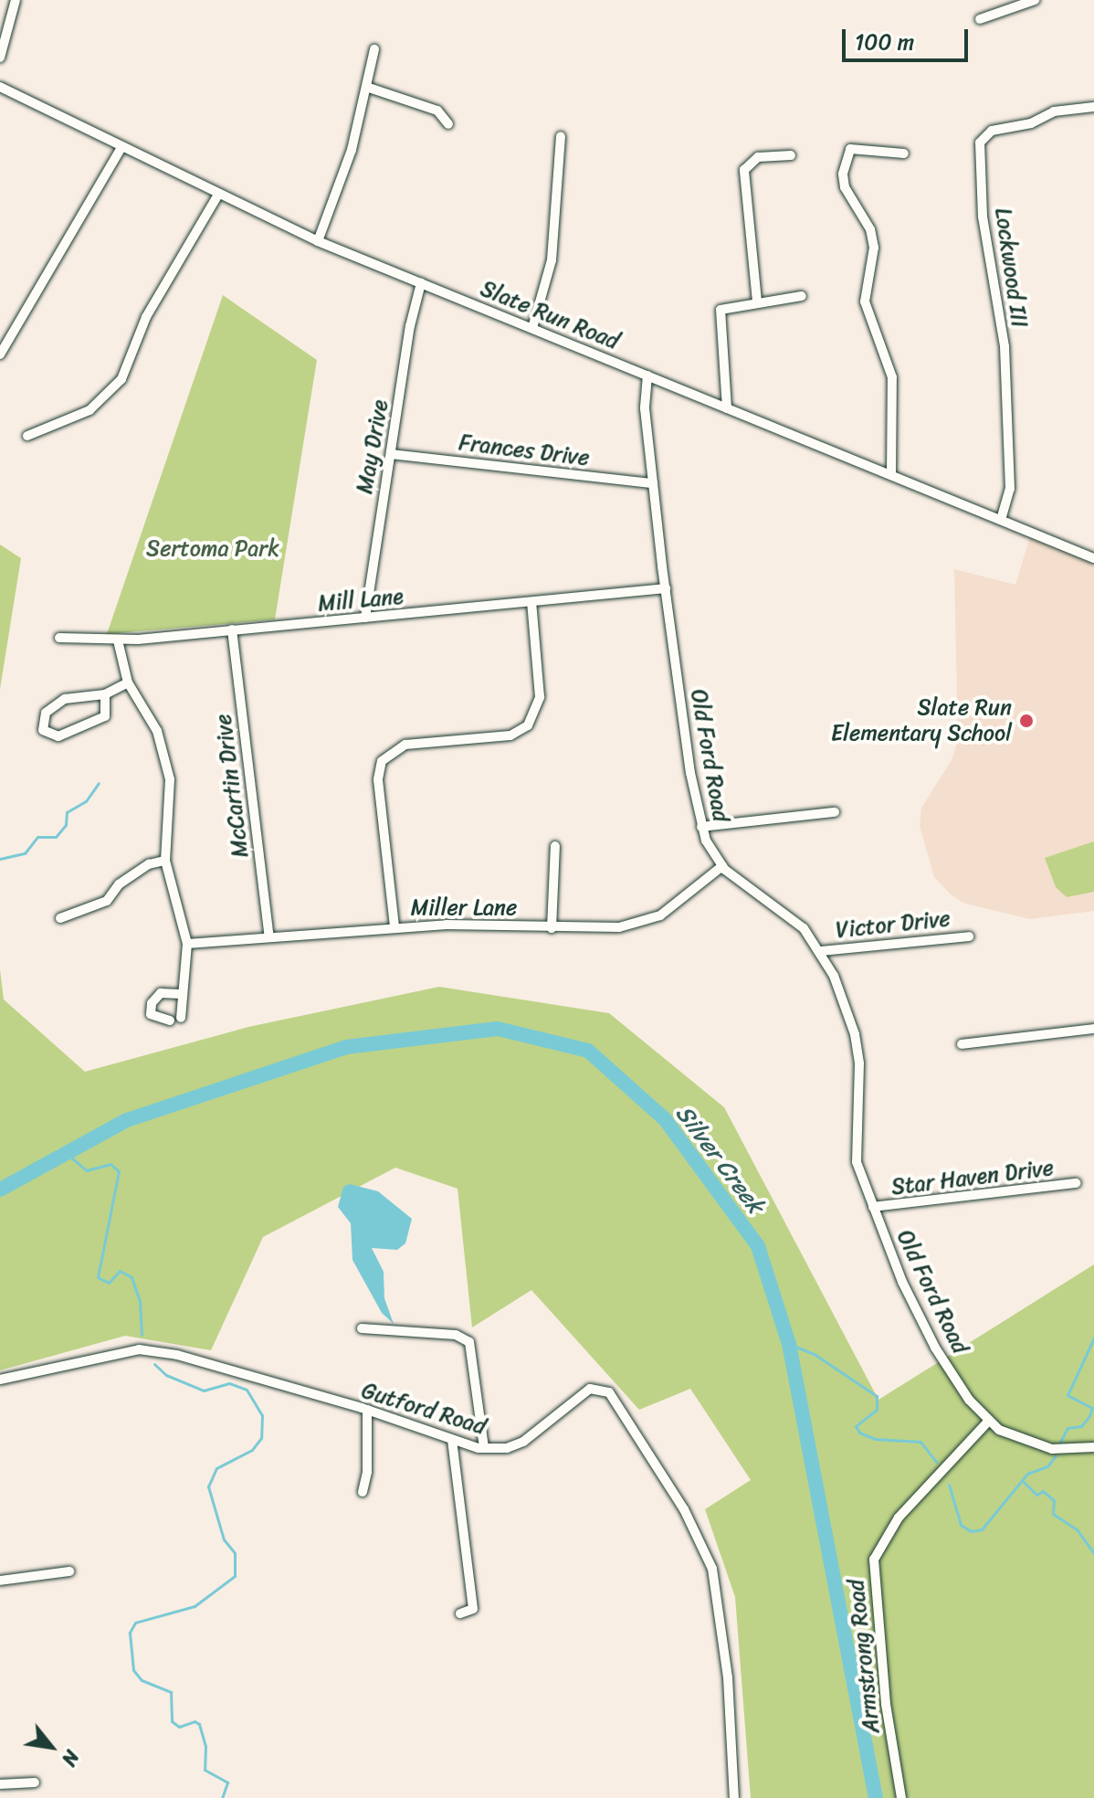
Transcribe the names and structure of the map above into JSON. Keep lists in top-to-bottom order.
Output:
{
  "streets": {
    "street": [
      "Lockwood III",
      "Slate Run Road",
      "May Drive",
      "Frances Drive",
      "Mill Lane",
      "Old Ford Road",
      "McCartin Drive",
      "Miller Lane",
      "Victor Drive",
      "Star Haven Drive",
      "Gutford Road",
      "Armstrong Road"
    ]
  },
  "crossings": [
    ["Lockwood III", "Slate Run Road"],
    ["Slate Run Road", "May Drive"],
    ["Slate Run Road", "Old Ford Road"],
    ["May Drive", "Frances Drive"],
    ["May Drive", "Mill Lane"],
    ["Frances Drive", "Old Ford Road"],
    ["Mill Lane", "Old Ford Road"],
    ["Mill Lane", "McCartin Drive"],
    ["Old Ford Road", "Miller Lane"],
    ["Old Ford Road", "Victor Drive"],
    ["Old Ford Road", "Star Haven Drive"],
    ["Old Ford Road", "Armstrong Road"],
    ["McCartin Drive", "Miller Lane"]
  ],
  "water": ["Silver Creek"],
  "parks": ["Sertoma Park"],
  "places": ["Slate Run Elementary School"],
  "scale_bar": "100 m",
  "north": "bottom right"
}
